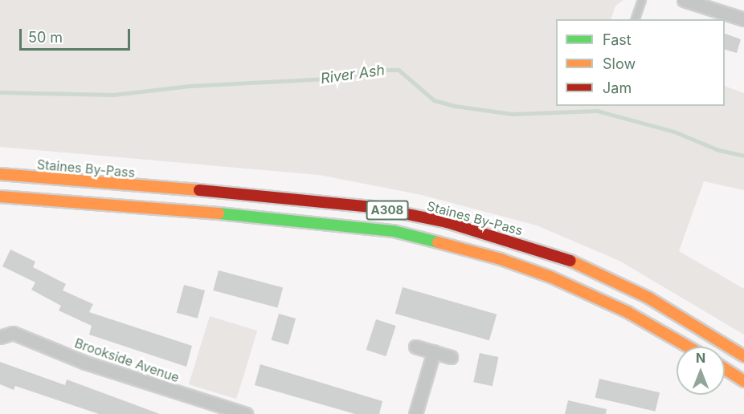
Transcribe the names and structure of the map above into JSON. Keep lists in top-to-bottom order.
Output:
{
  "streets": {
    "highway": ["Staines By-Pass", "A308"],
    "street": ["Brookside Avenue"]
  },
  "water": ["River Ash"],
  "legend": ["Fast", "Slow", "Jam"],
  "scale_bar": "50 m",
  "north": "top"
}
